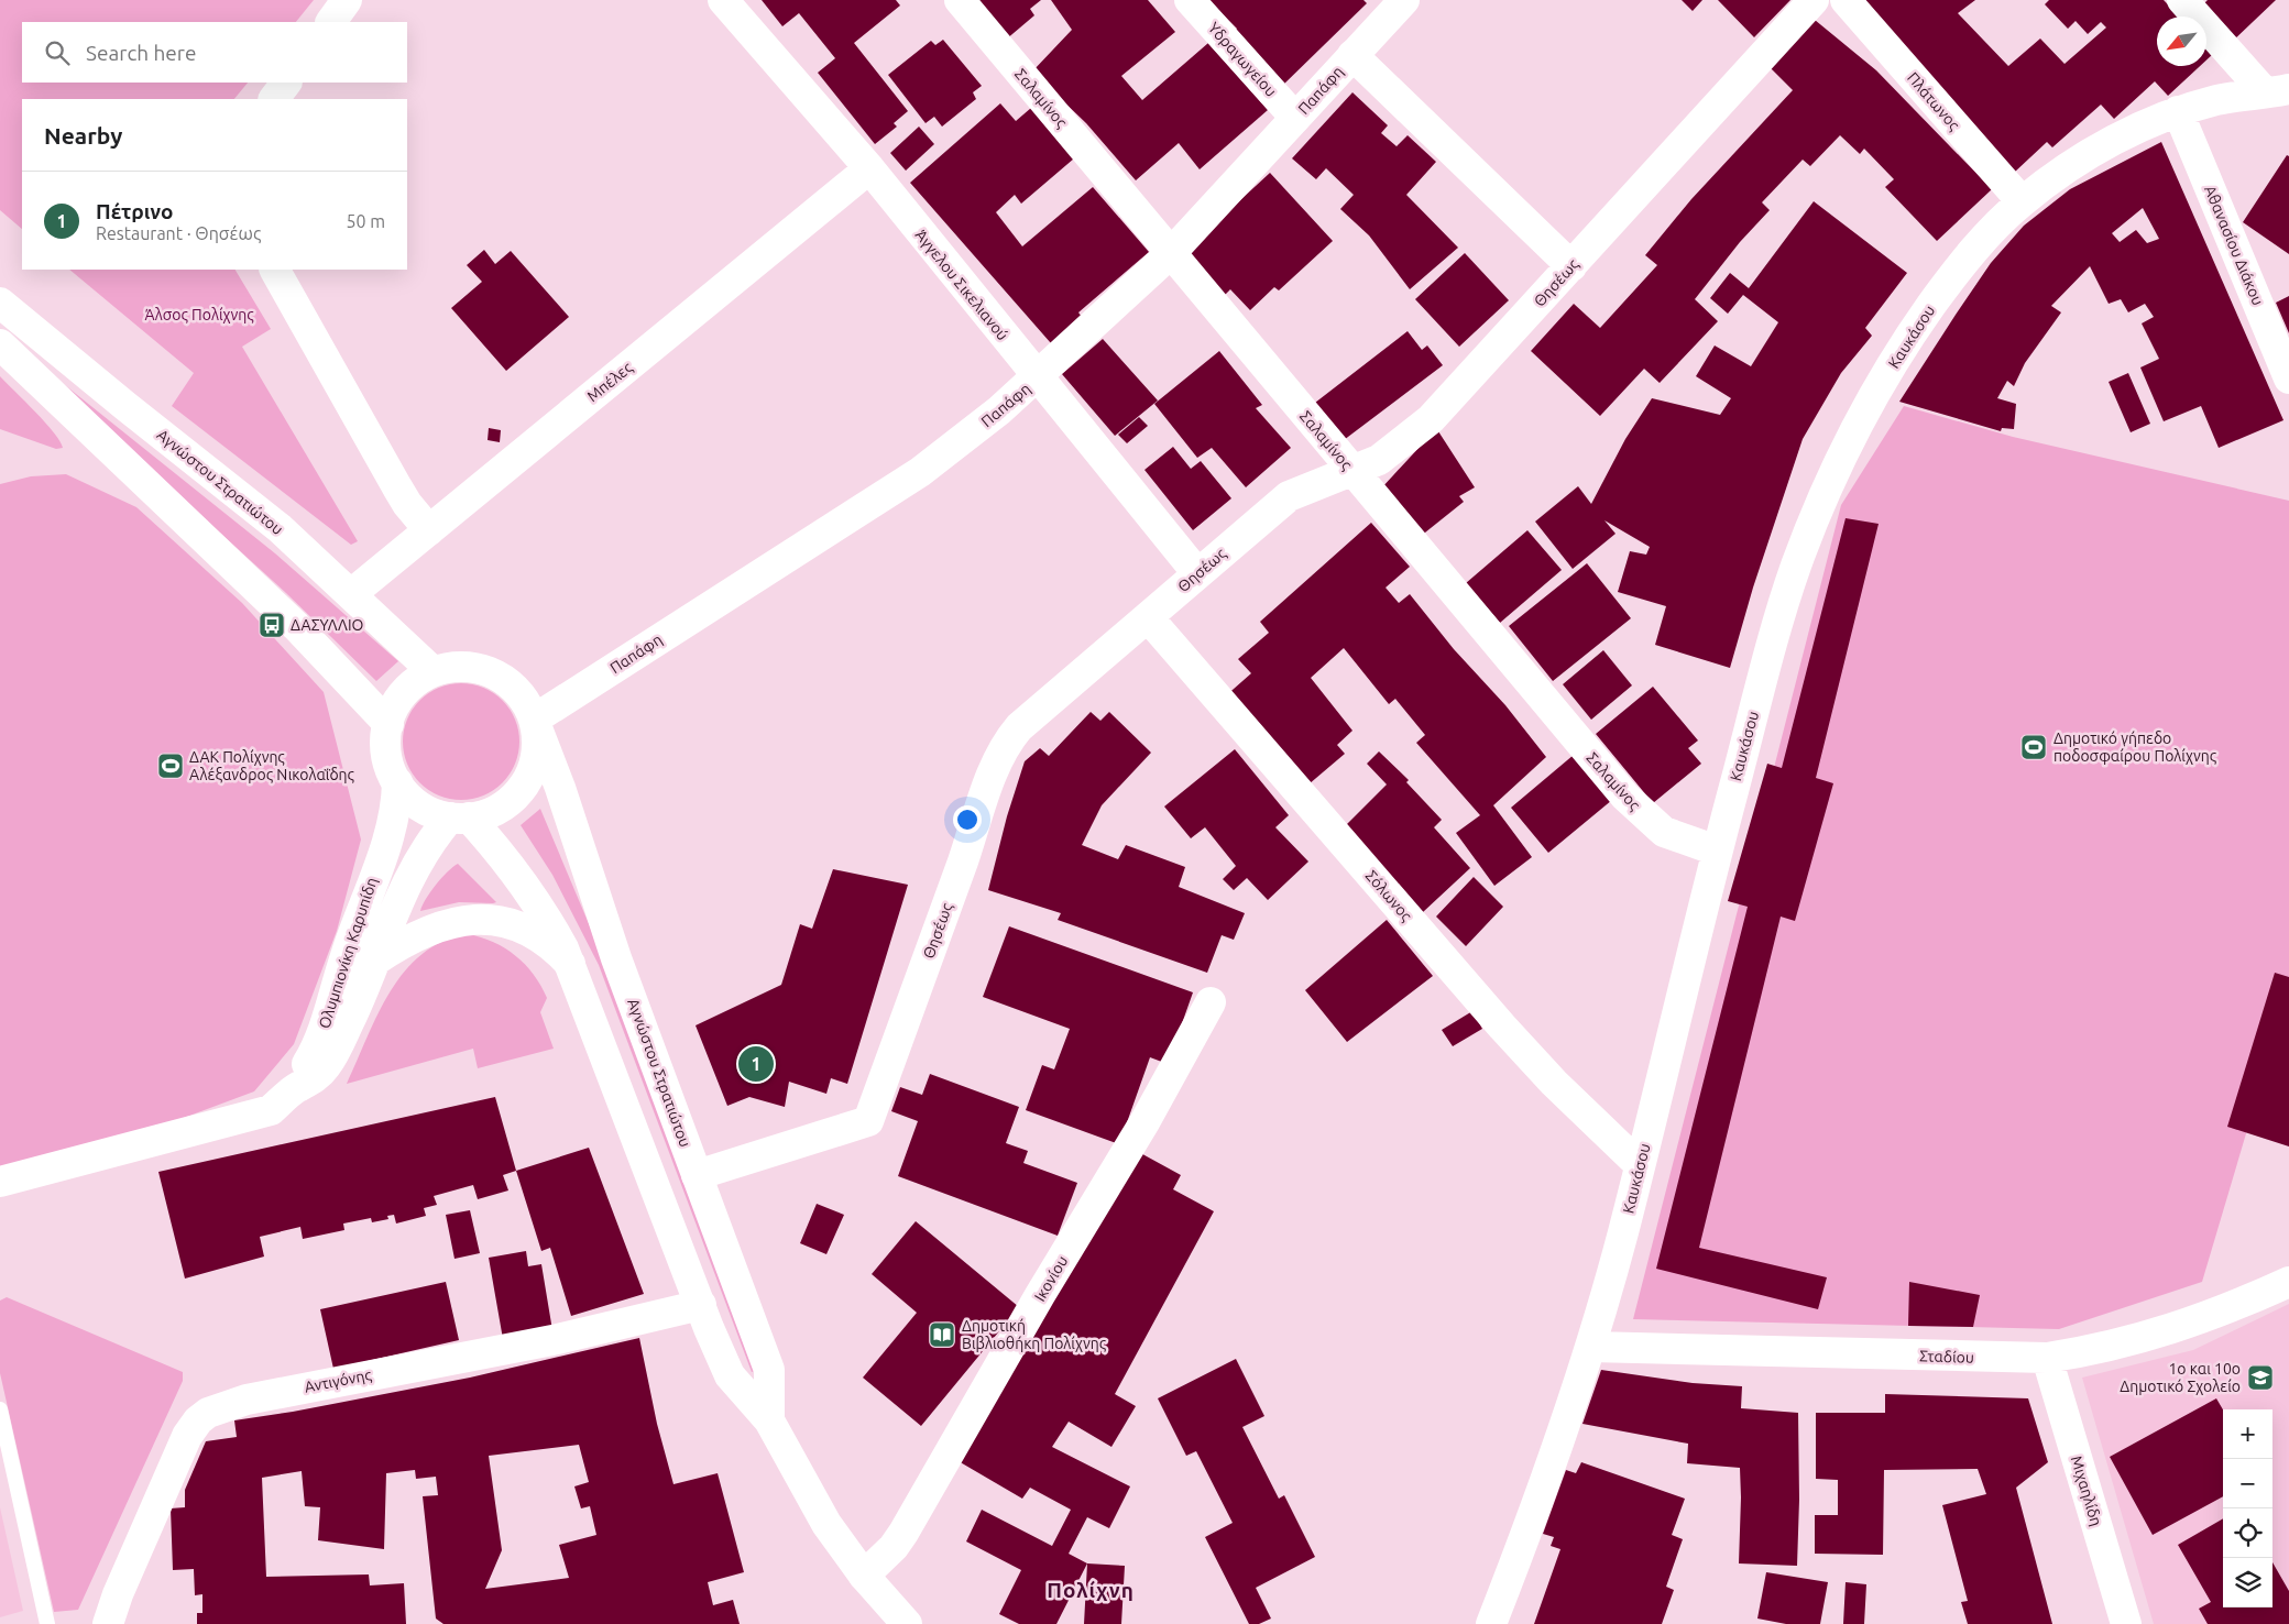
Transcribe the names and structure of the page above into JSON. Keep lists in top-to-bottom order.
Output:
{
  "streets": {
    "street": [
      "Υδραγωγείου",
      "Παπάφη",
      "Σαλαμίνος",
      "Πλάτωνος",
      "Αθανασίου Διάκου",
      "Θησέως",
      "Άγγελου Σικελιανού",
      "Καυκάσου",
      "Μπέλες",
      "Αγνώστου Στρατιώτου",
      "Σόλωνος",
      "Ολυμπιονίκη Καρυπίδη",
      "Ικονίου",
      "Σταδίου",
      "Αντιγόνης",
      "Μιχαηλίδη"
    ]
  },
  "crossings": [
    ["Υδραγωγείου", "Παπάφη"],
    ["Παπάφη", "Σαλαμίνος"],
    ["Παπάφη", "Άγγελου Σικελιανού"],
    ["Παπάφη", "Αγνώστου Στρατιώτου"],
    ["Παπάφη", "Ολυμπιονίκη Καρυπίδη"],
    ["Σαλαμίνος", "Θησέως"],
    ["Σαλαμίνος", "Καυκάσου"],
    ["Πλάτωνος", "Καυκάσου"],
    ["Αθανασίου Διάκου", "Καυκάσου"],
    ["Θησέως", "Άγγελου Σικελιανού"],
    ["Θησέως", "Αγνώστου Στρατιώτου"],
    ["Θησέως", "Σόλωνος"],
    ["Άγγελου Σικελιανού", "Μπέλες"],
    ["Καυκάσου", "Σόλωνος"],
    ["Καυκάσου", "Σταδίου"],
    ["Μπέλες", "Αγνώστου Στρατιώτου"],
    ["Αγνώστου Στρατιώτου", "Ολυμπιονίκη Καρυπίδη"],
    ["Αγνώστου Στρατιώτου", "Ικονίου"],
    ["Αγνώστου Στρατιώτου", "Αντιγόνης"],
    ["Σταδίου", "Μιχαηλίδη"]
  ],
  "districts": ["Πολίχνη"],
  "parks": ["Άλσος Πολίχνης"],
  "places": {
    "bus stop": ["ΔΑΣΥΛΛΙΟ"],
    "sports": ["Δημοτικό γήπεδο ποδοσφαίρου Πολίχνης", "ΔΑΚ Πολίχνης Αλέξανδρος Νικολαΐδης"],
    "library": ["Δημοτική Βιβλιοθήκη Πολίχνης"],
    "school or university": ["1ο και 10ο Δημοτικό Σχολείο"]
  },
  "north": "bottom left",
  "page": {
    "search": "Search here",
    "heading": "Nearby",
    "list": [
      {
        "mark": "1",
        "name": "Πέτρινο",
        "note": "Restaurant · Θησέως",
        "value": "50 m"
      }
    ],
    "pins": "1",
    "map_buttons": ["+", "−"]
  }
}
